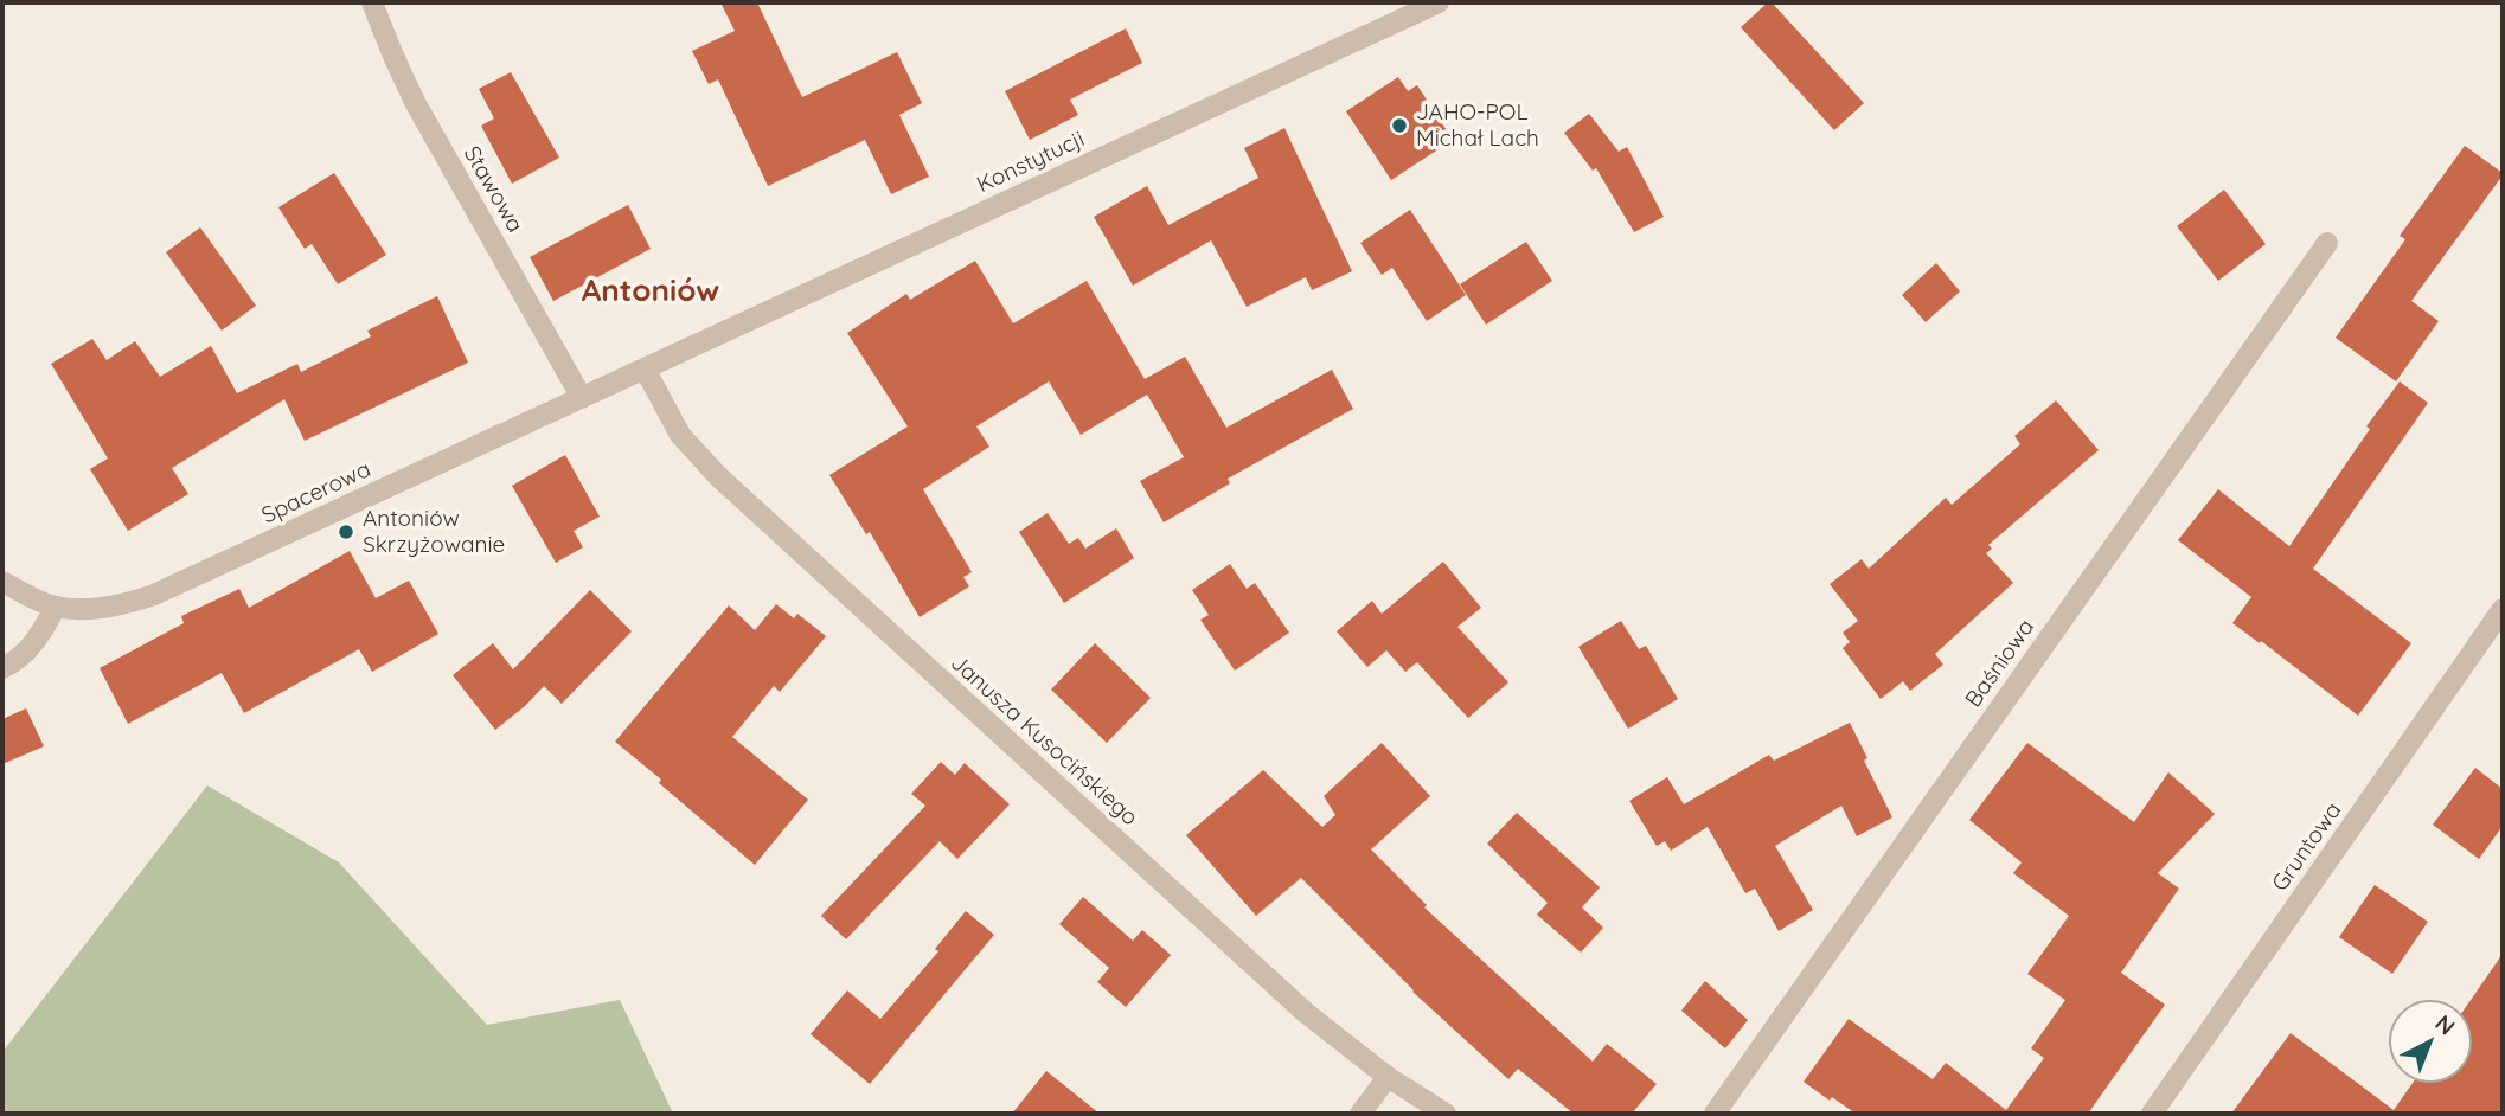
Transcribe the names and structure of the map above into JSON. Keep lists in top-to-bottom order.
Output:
{
  "streets": {
    "street": [
      "Konstytucji",
      "Stawowa",
      "Spacerowa",
      "Baśniowa",
      "Janusza Kusocińskiego",
      "Gruntowa"
    ]
  },
  "crossings": [
    ["Konstytucji", "Spacerowa"],
    ["Konstytucji", "Janusza Kusocińskiego"],
    ["Stawowa", "Spacerowa"],
    ["Spacerowa", "Janusza Kusocińskiego"]
  ],
  "districts": ["Antoniów"],
  "places": ["JAHO-POL Michał Lach", "Antoniów Skrzyżowanie"],
  "north": "top right"
}
